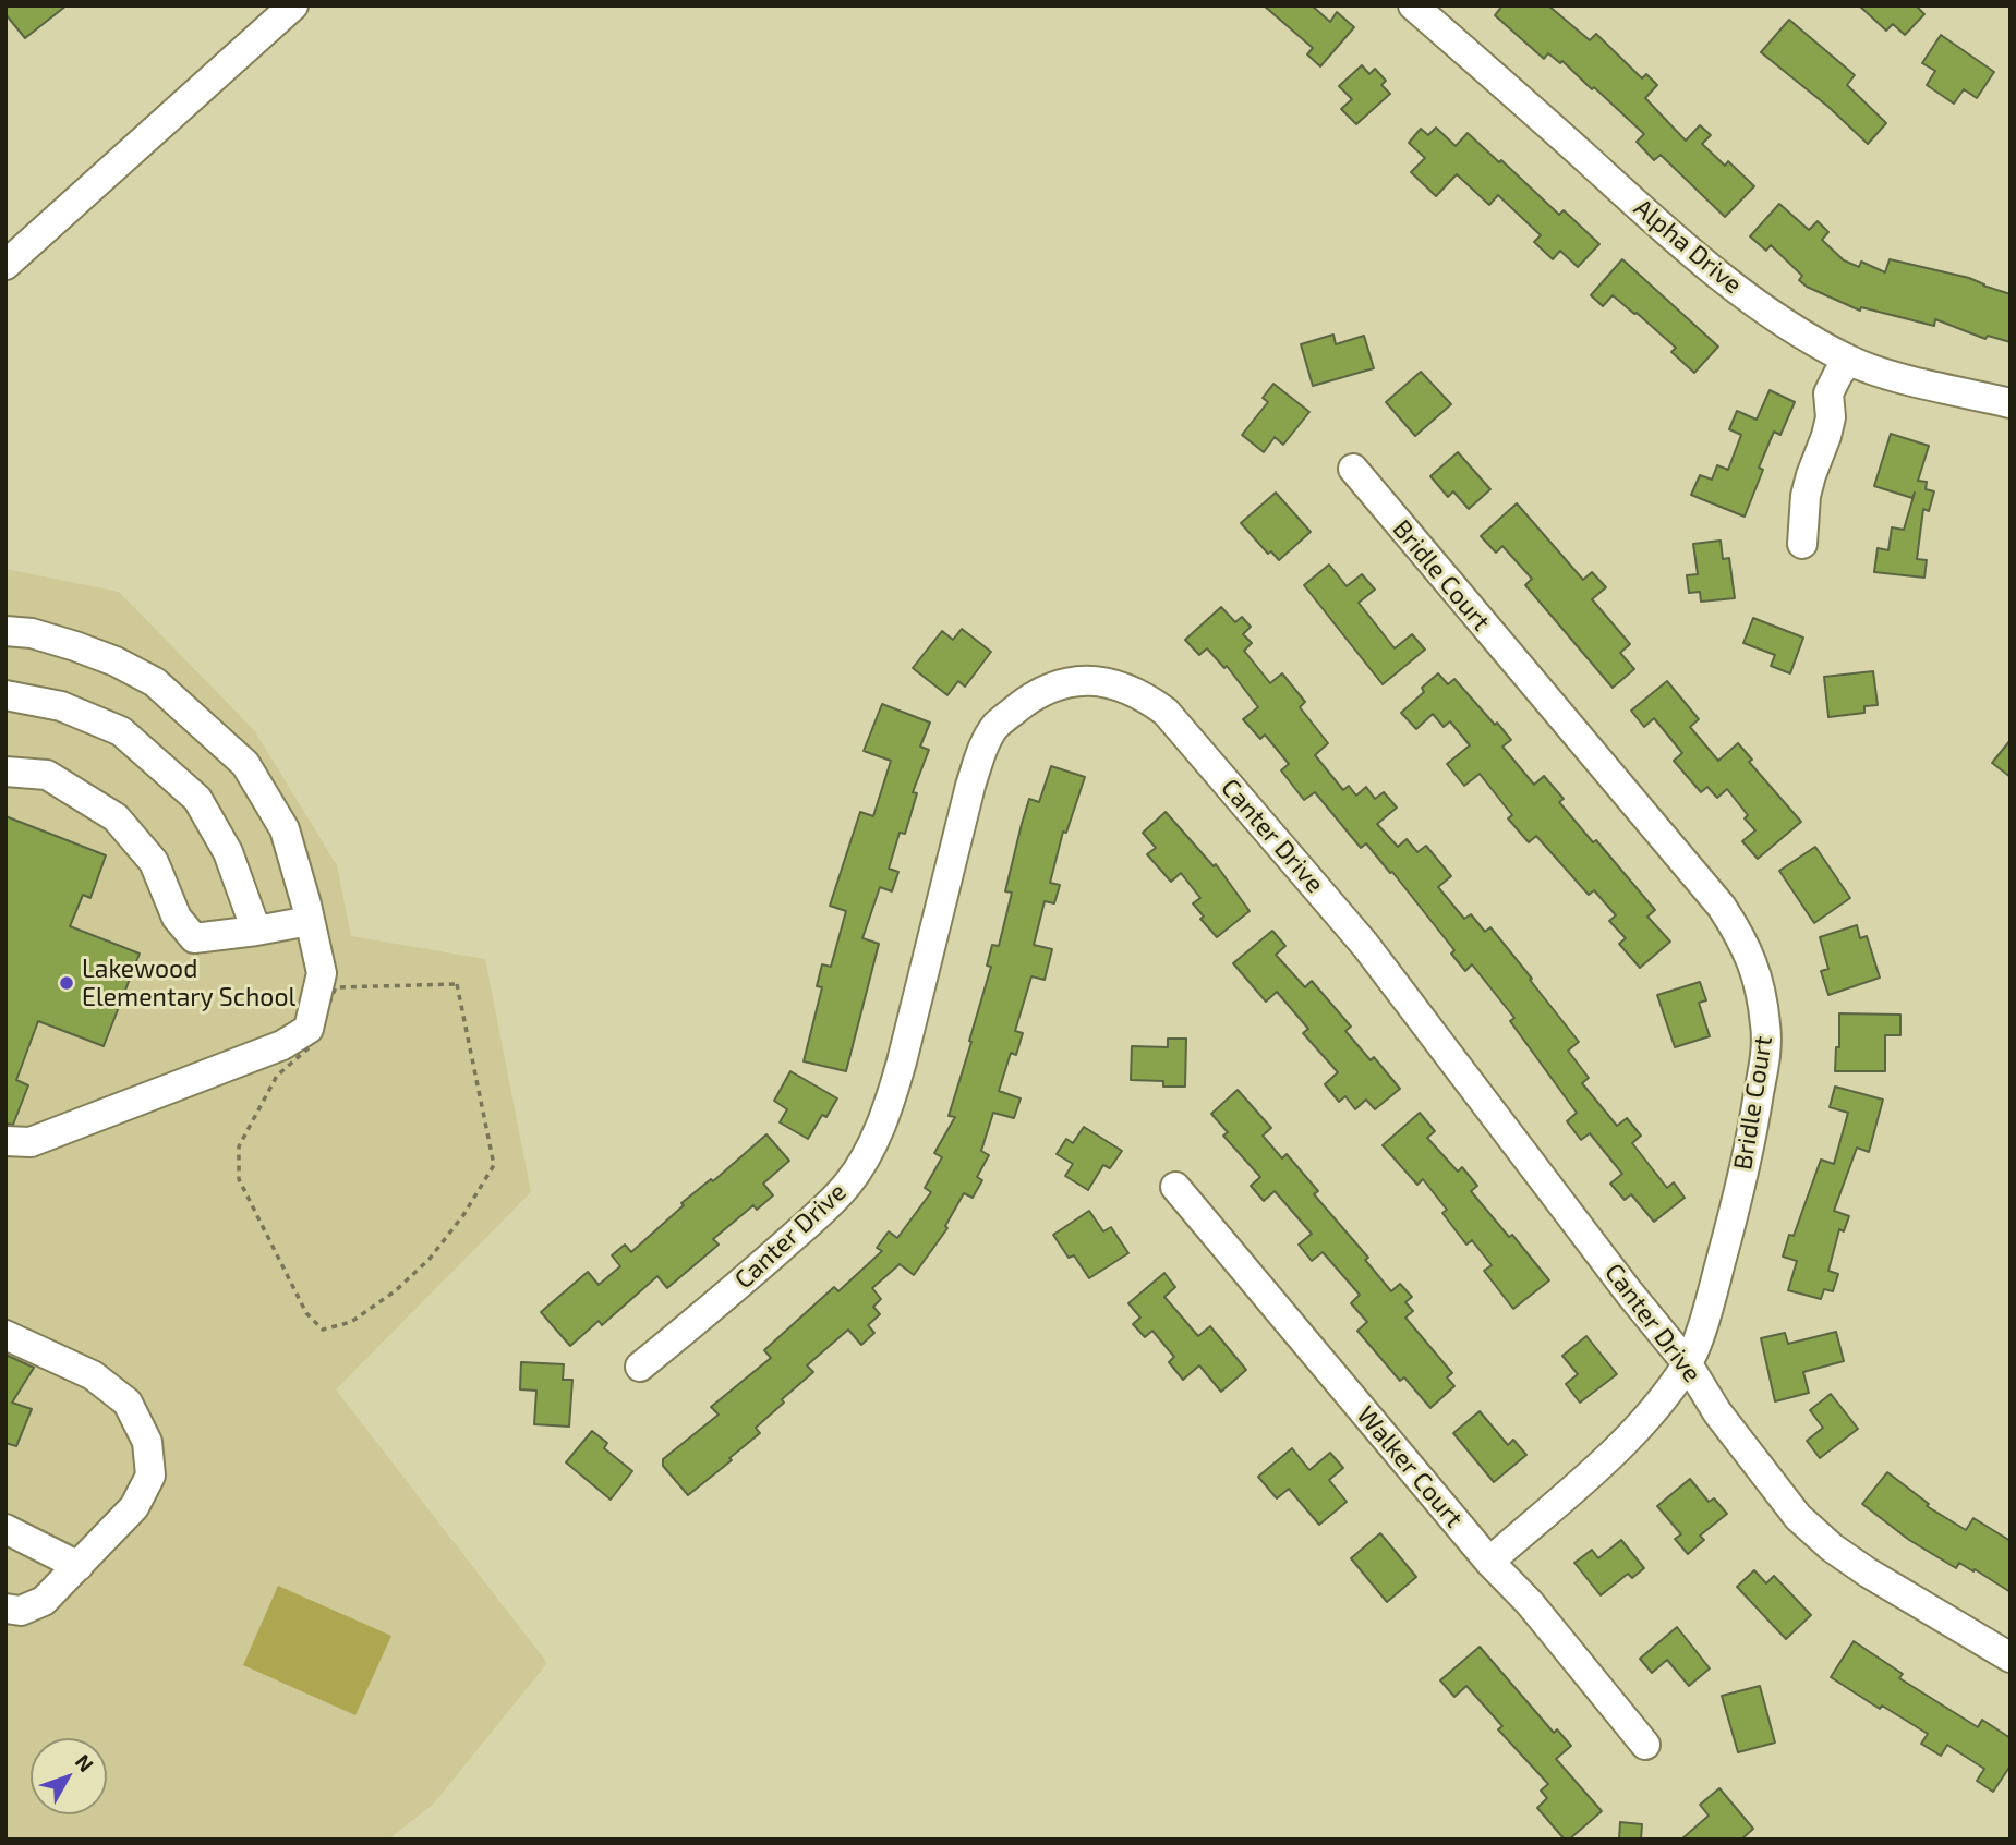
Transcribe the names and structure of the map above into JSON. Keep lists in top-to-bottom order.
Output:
{
  "streets": {
    "street": [
      "Alpha Drive",
      "Bridle Court",
      "Canter Drive",
      "Walker Court"
    ]
  },
  "crossings": [
    ["Bridle Court", "Canter Drive"],
    ["Bridle Court", "Walker Court"]
  ],
  "places": ["Lakewood Elementary School"],
  "north": "top right"
}
